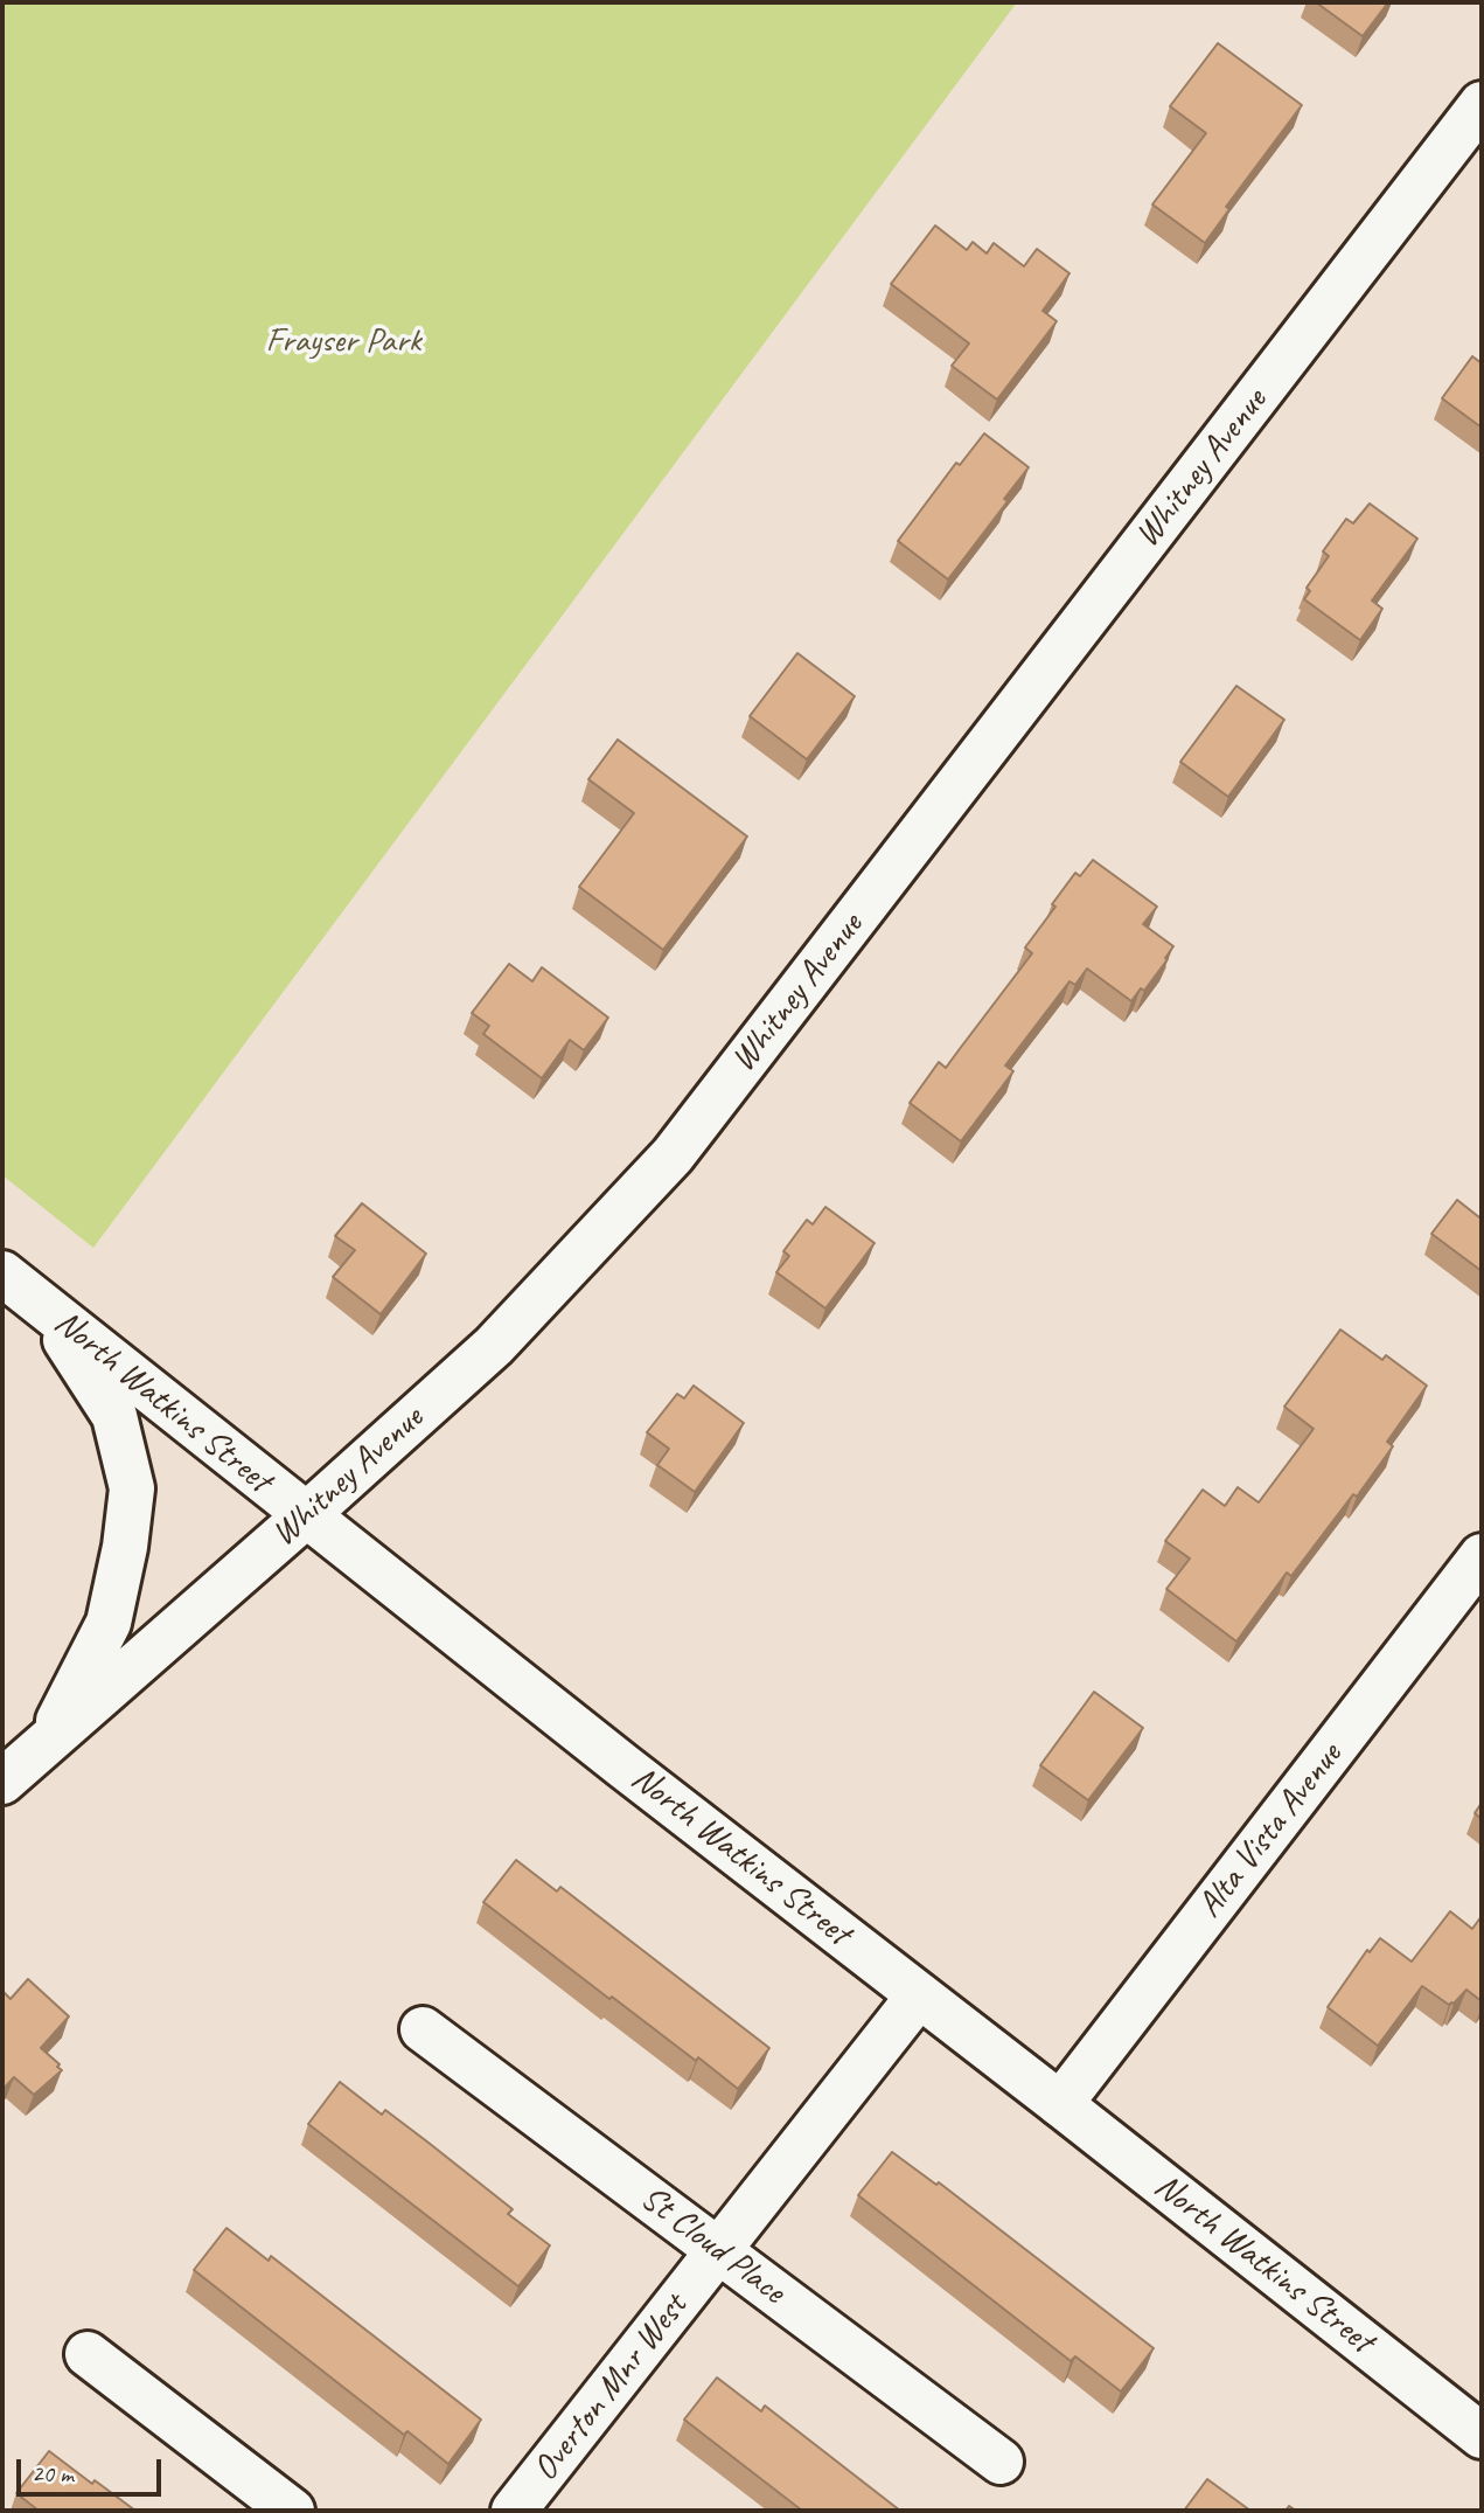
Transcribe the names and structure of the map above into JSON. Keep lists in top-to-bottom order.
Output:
{
  "streets": {
    "main road": [
      "Whitney Avenue",
      "North Watkins Street",
      "Alta Vista Avenue",
      "St Cloud Place",
      "Overton Mnr West"
    ]
  },
  "crossings": [
    ["Whitney Avenue", "North Watkins Street"],
    ["North Watkins Street", "Alta Vista Avenue"],
    ["North Watkins Street", "Overton Mnr West"],
    ["St Cloud Place", "Overton Mnr West"]
  ],
  "parks": ["Frayser Park"],
  "scale_bar": "20 m"
}
